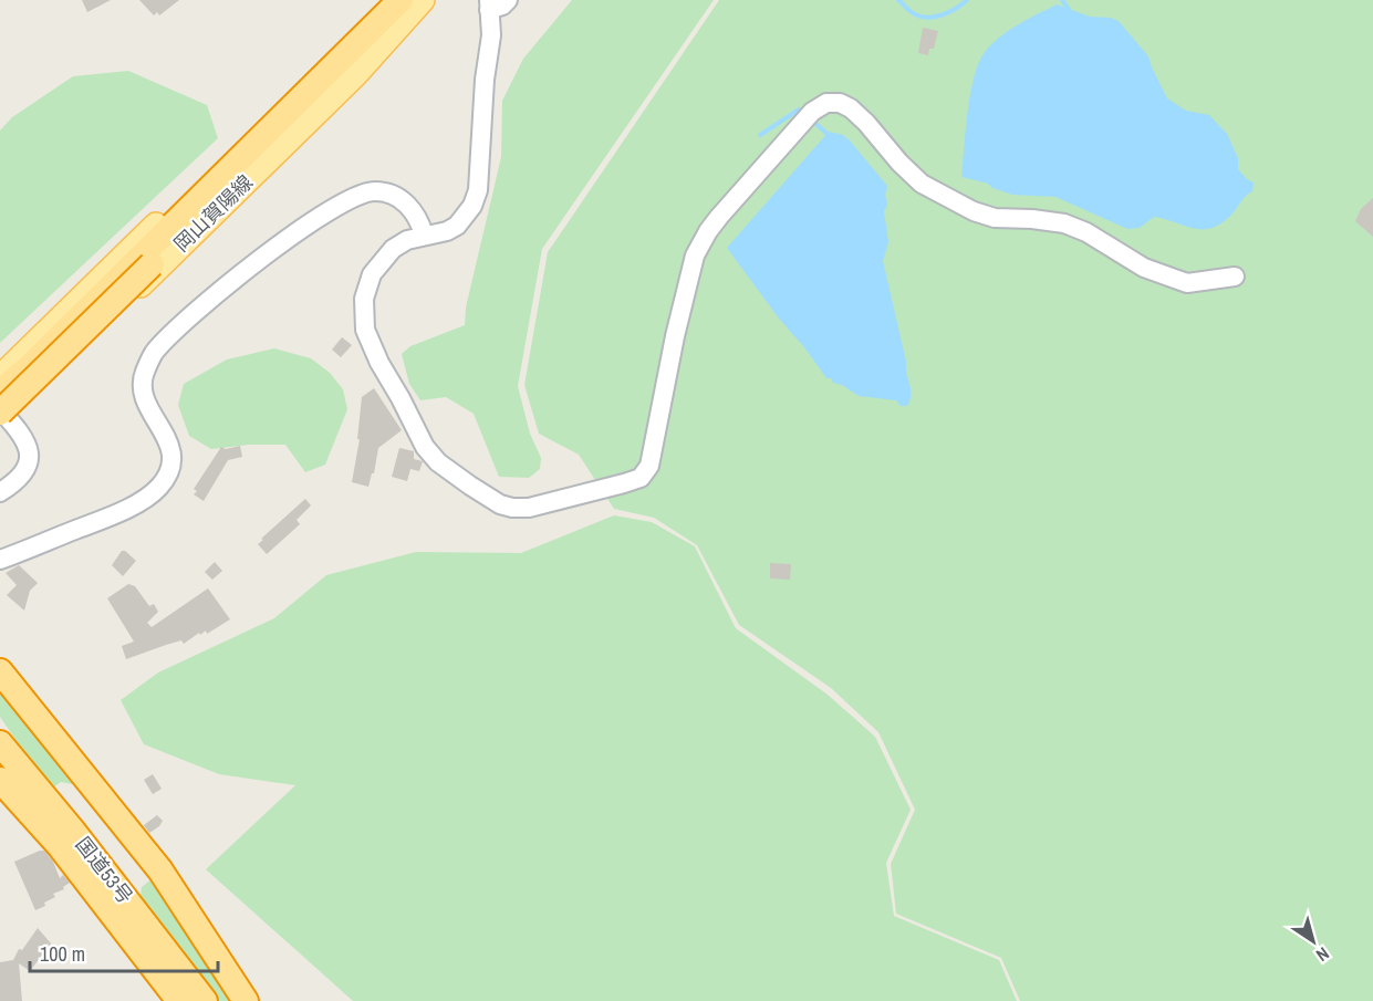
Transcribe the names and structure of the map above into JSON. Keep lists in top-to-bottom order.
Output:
{
  "streets": {
    "highway": ["国道53号"],
    "main road": ["岡山賀陽線"]
  },
  "scale_bar": "100 m",
  "north": "bottom right"
}
